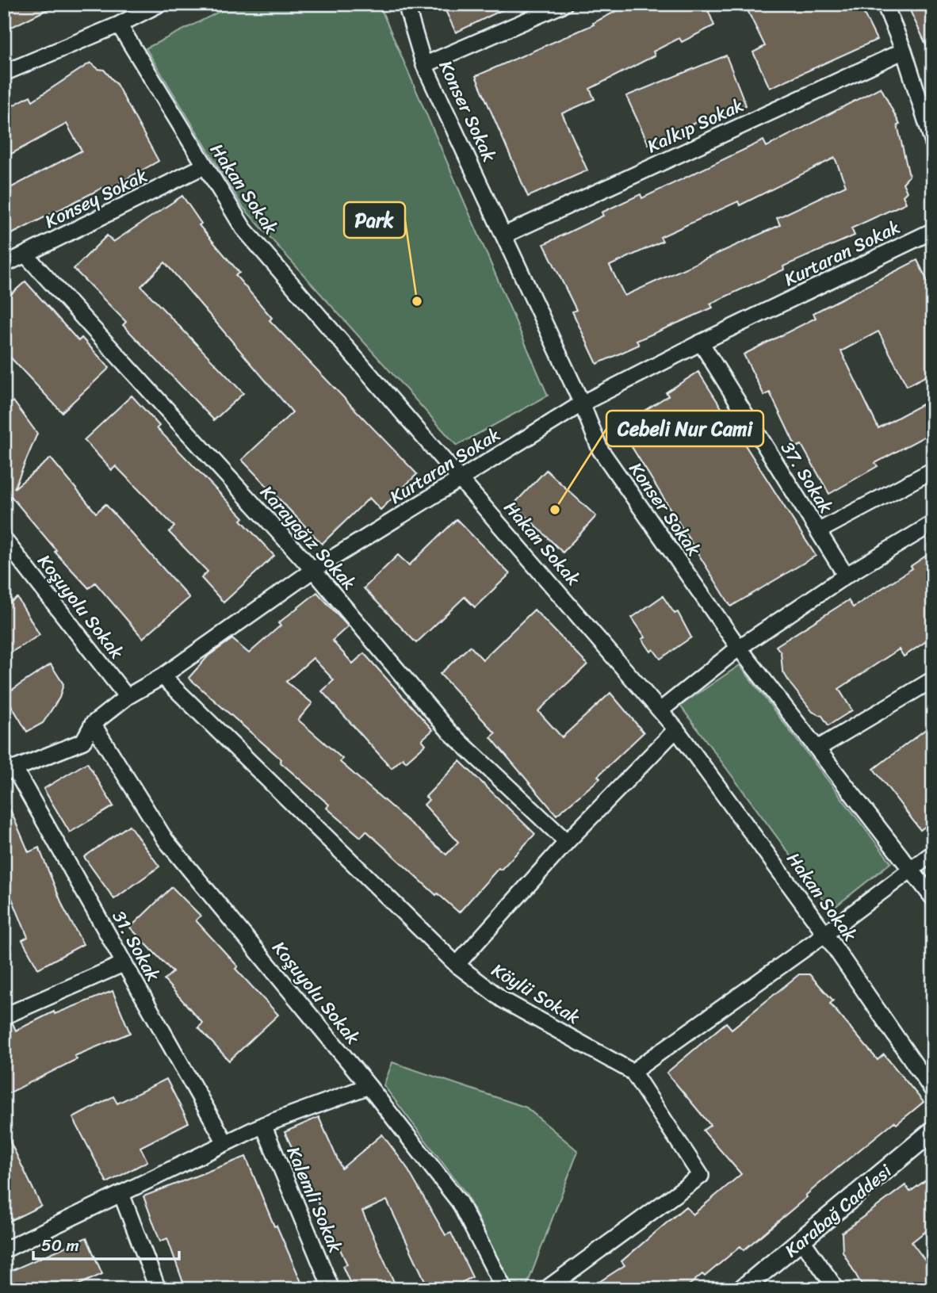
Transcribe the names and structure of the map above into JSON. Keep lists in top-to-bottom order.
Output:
{
  "streets": {
    "street": [
      "Konser Sokak",
      "Kalkıp Sokak",
      "Hakan Sokak",
      "Konsey Sokak",
      "Kurtaran Sokak",
      "37. Sokak",
      "Karayağız Sokak",
      "Koşuyolu Sokak",
      "31. Sokak",
      "Köylü Sokak",
      "Kalemli Sokak",
      "Karabağ Caddesi"
    ]
  },
  "crossings": [
    ["Konser Sokak", "Kalkıp Sokak"],
    ["Konser Sokak", "Kurtaran Sokak"],
    ["Hakan Sokak", "Konsey Sokak"],
    ["Hakan Sokak", "Kurtaran Sokak"],
    ["Konsey Sokak", "Karayağız Sokak"],
    ["Kurtaran Sokak", "37. Sokak"],
    ["Kurtaran Sokak", "Karayağız Sokak"],
    ["Kurtaran Sokak", "Koşuyolu Sokak"],
    ["Kurtaran Sokak", "31. Sokak"],
    ["Kurtaran Sokak", "Köylü Sokak"]
  ],
  "places": ["Park", "Cebeli Nur Cami"],
  "scale_bar": "50 m"
}
